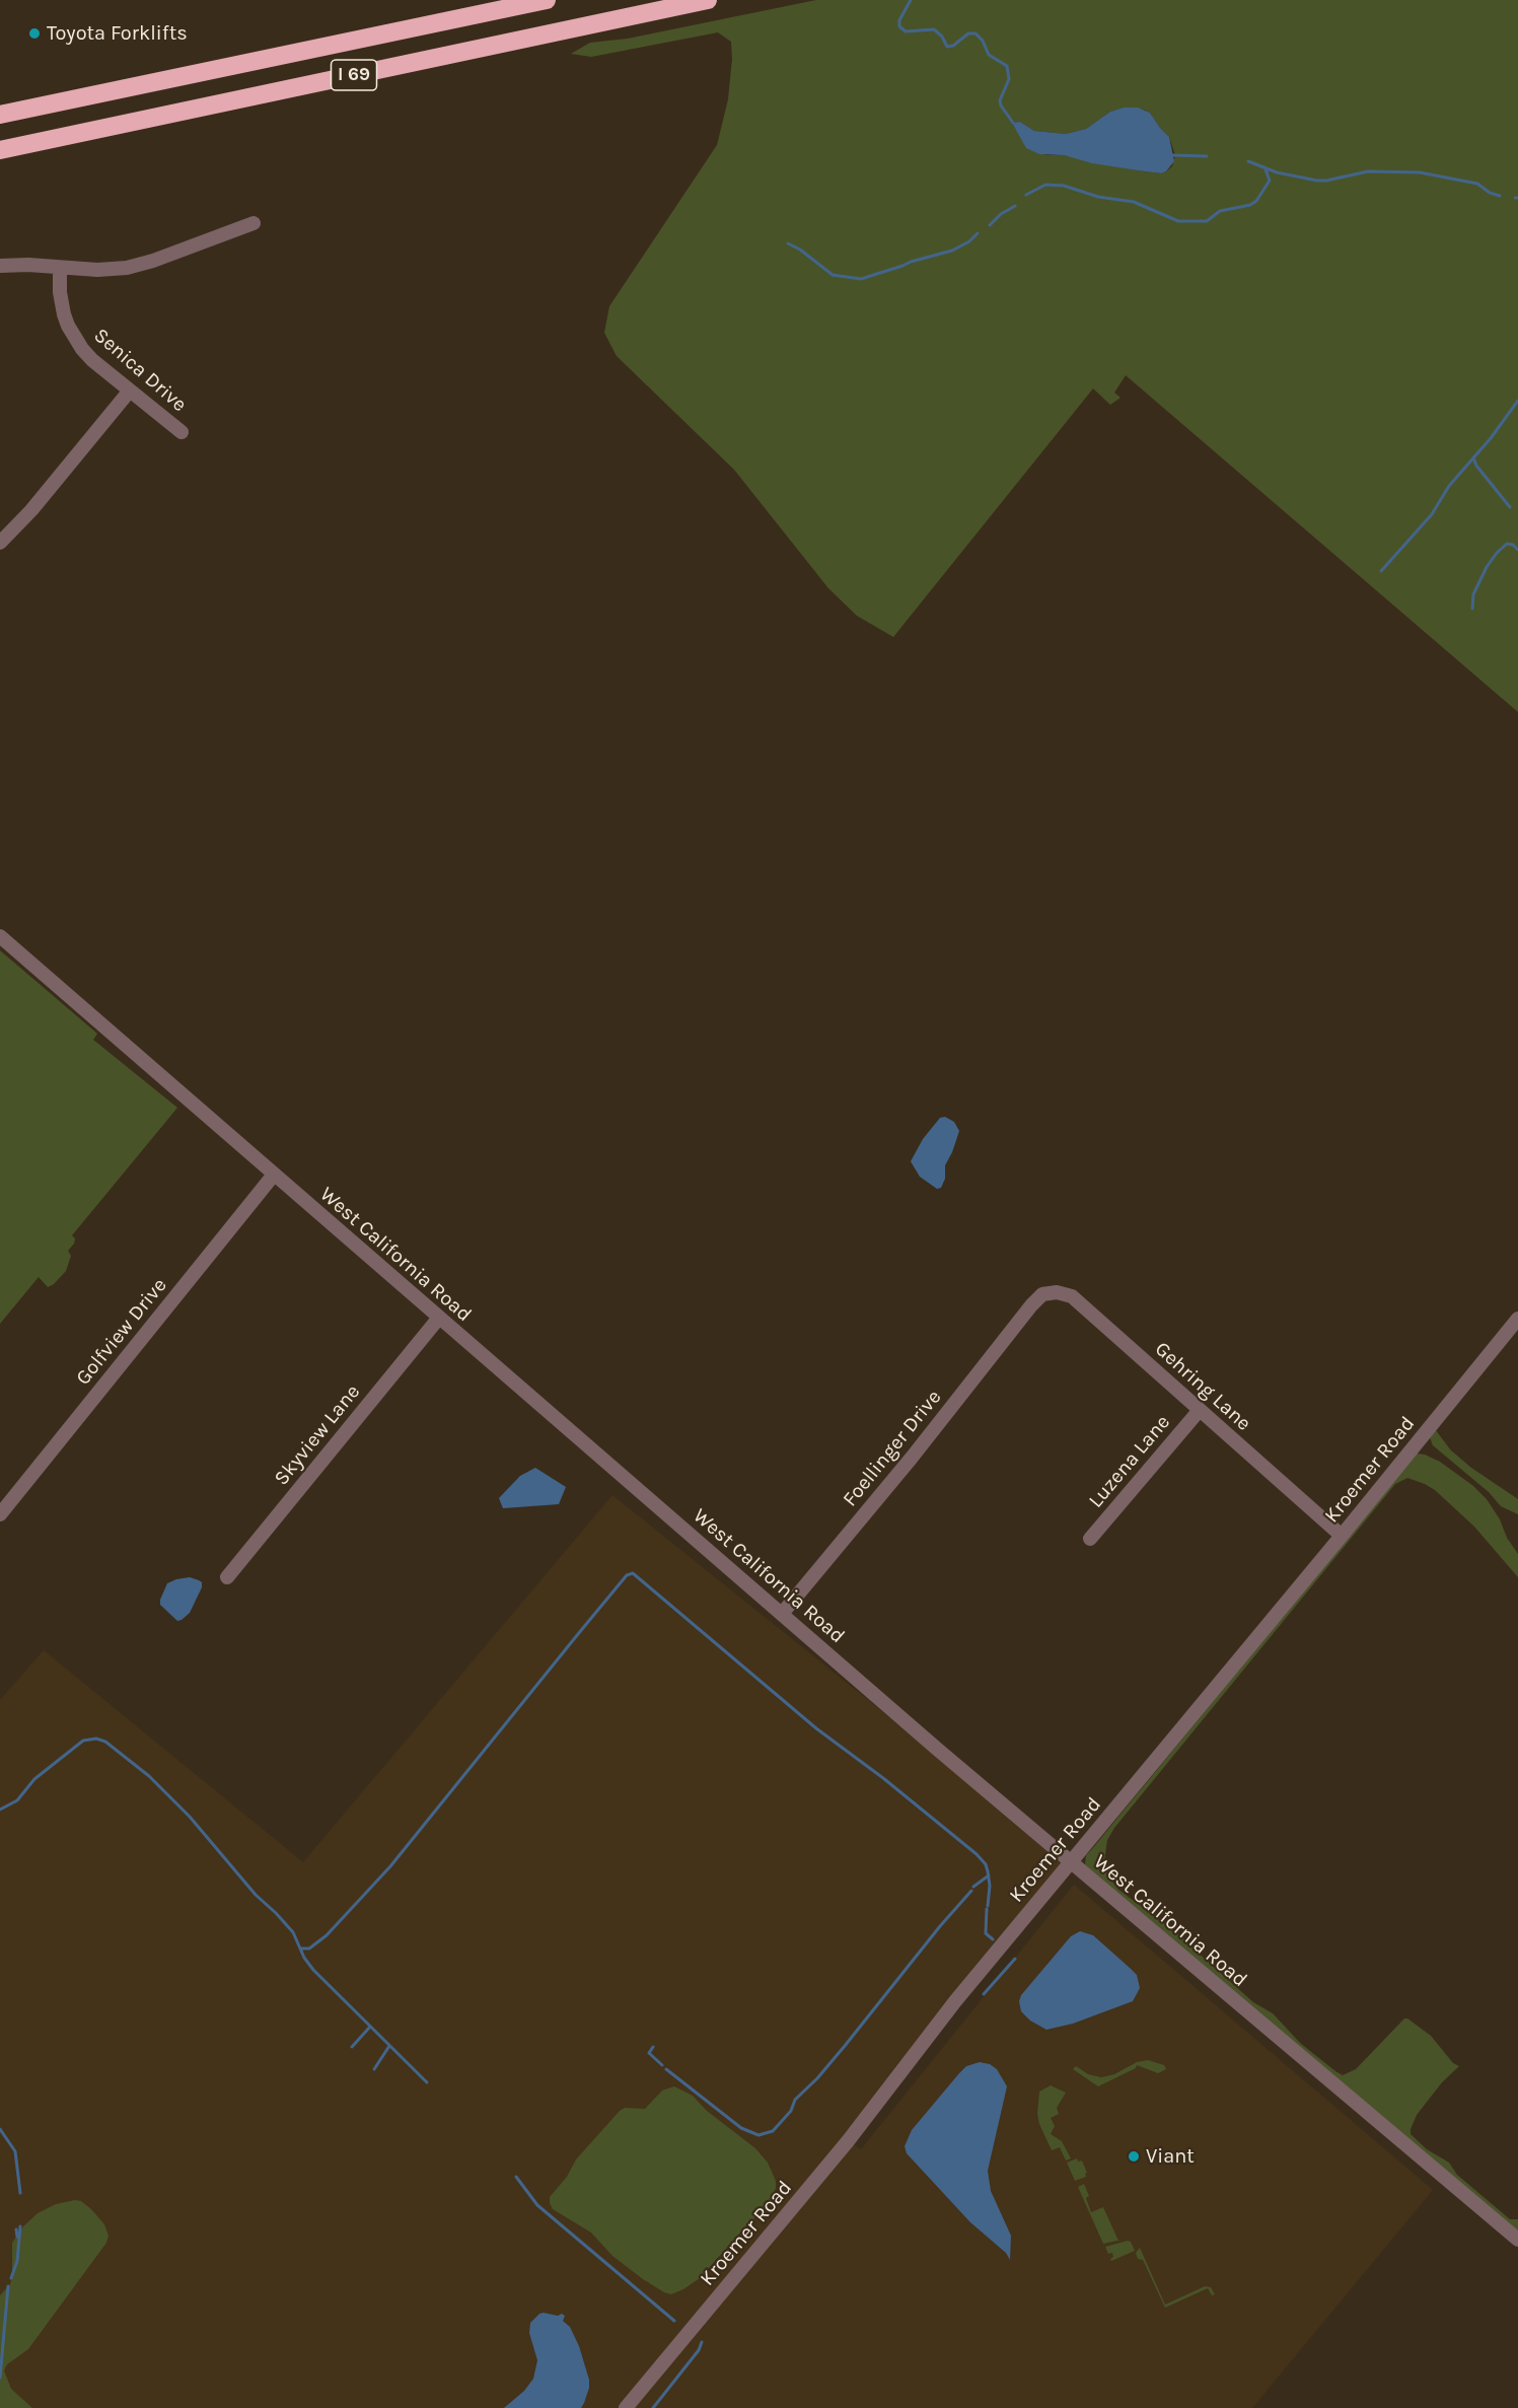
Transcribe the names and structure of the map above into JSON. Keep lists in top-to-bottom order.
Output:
{
  "streets": {
    "highway": ["I 69"],
    "street": [
      "Senica Drive",
      "West California Road",
      "Golfview Drive",
      "Gehring Lane",
      "Skyview Lane",
      "Foellinger Drive",
      "Luzena Lane",
      "Kroemer Road"
    ]
  },
  "crossings": [
    ["West California Road", "Golfview Drive"],
    ["West California Road", "Skyview Lane"],
    ["West California Road", "Foellinger Drive"],
    ["West California Road", "Kroemer Road"],
    ["Gehring Lane", "Foellinger Drive"],
    ["Gehring Lane", "Luzena Lane"],
    ["Gehring Lane", "Kroemer Road"]
  ],
  "places": ["Toyota Forklifts", "Viant"]
}
